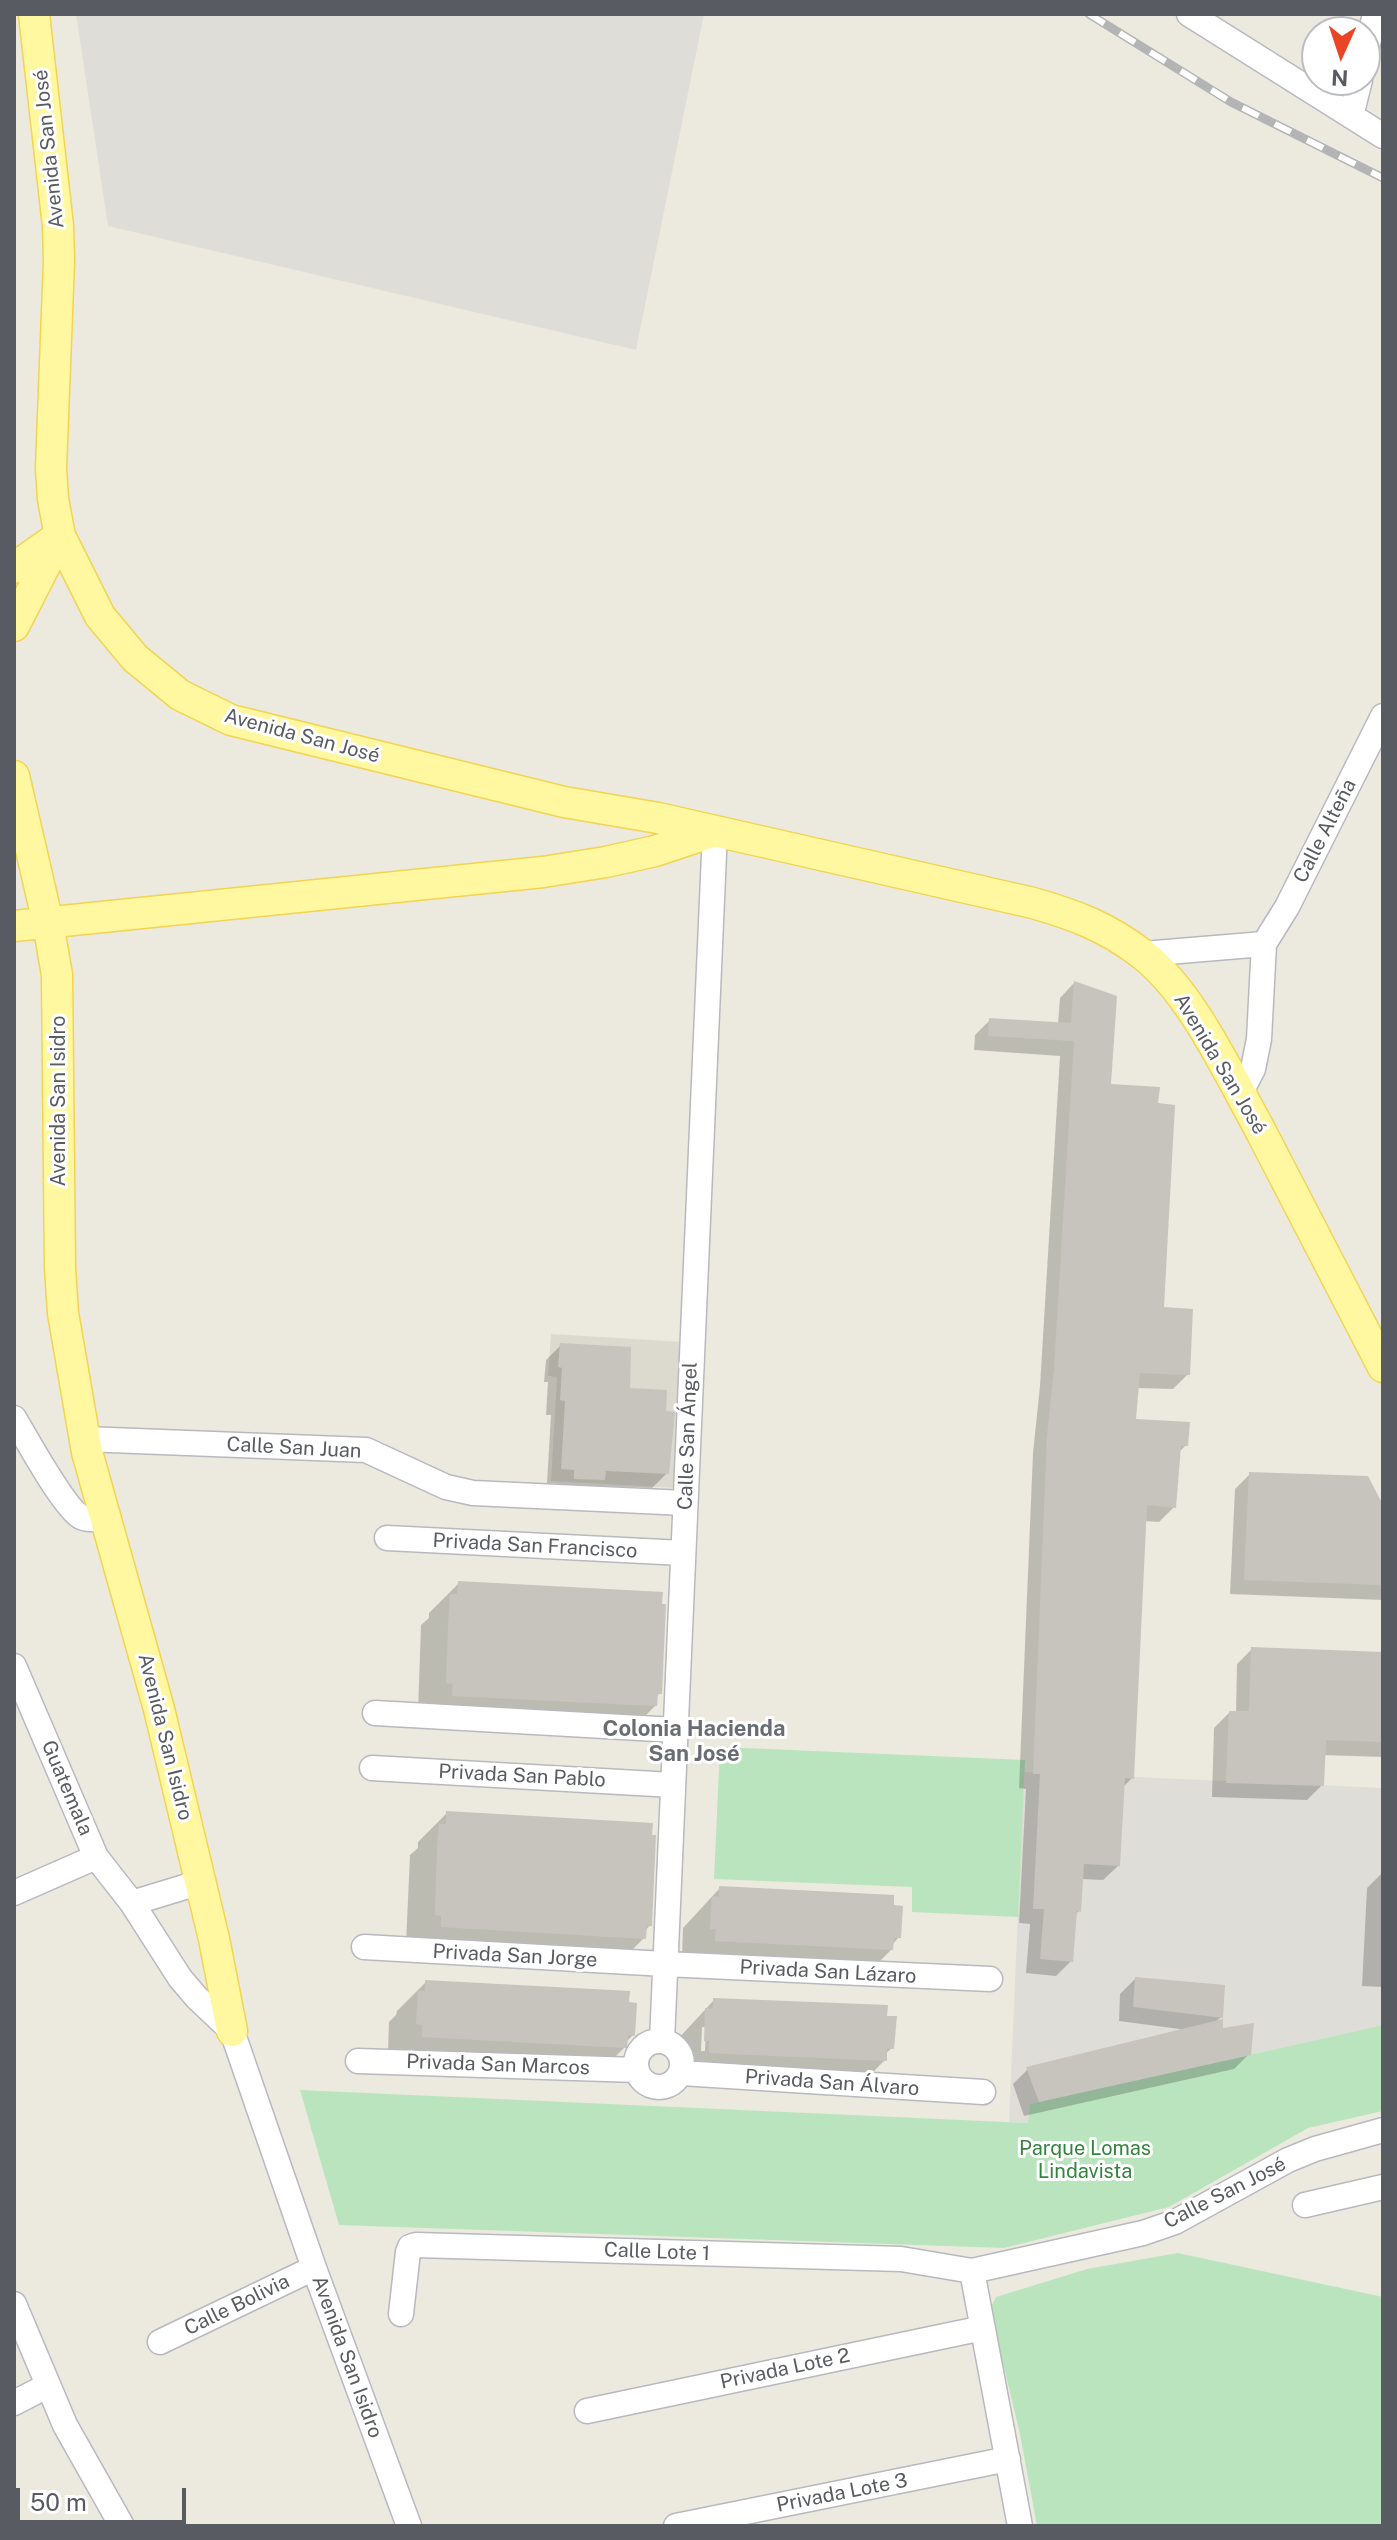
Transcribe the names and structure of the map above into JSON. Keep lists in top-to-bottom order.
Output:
{
  "streets": {
    "main road": ["Avenida San José", "Avenida San Isidro"],
    "street": [
      "Calle Alteña",
      "Calle San Ángel",
      "Calle San Juan",
      "Privada San Francisco",
      "Privada San Pablo",
      "Guatemala",
      "Privada San Jorge",
      "Privada San Lázaro",
      "Privada San Marcos",
      "Privada San Álvaro",
      "Calle San José",
      "Calle Lote 1",
      "Calle Bolivia",
      "Privada Lote 2",
      "Privada Lote 3"
    ]
  },
  "crossings": [
    ["Avenida San José", "Calle Alteña"],
    ["Avenida San José", "Calle San Ángel"],
    ["Avenida San Isidro", "Calle San Juan"],
    ["Avenida San Isidro", "Guatemala"],
    ["Avenida San Isidro", "Calle Bolivia"],
    ["Calle San Ángel", "Calle San Juan"],
    ["Calle San Ángel", "Privada San Francisco"],
    ["Calle San Ángel", "Privada San Pablo"],
    ["Calle San Ángel", "Privada San Jorge"],
    ["Calle San Ángel", "Privada San Lázaro"],
    ["Calle San Ángel", "Privada San Marcos"],
    ["Calle San Ángel", "Privada San Álvaro"],
    ["Privada San Jorge", "Privada San Lázaro"],
    ["Privada San Marcos", "Privada San Álvaro"],
    ["Calle San José", "Calle Lote 1"]
  ],
  "districts": ["Colonia Hacienda San José"],
  "parks": ["Parque Lomas Lindavista"],
  "scale_bar": "50 m",
  "north": "bottom"
}
